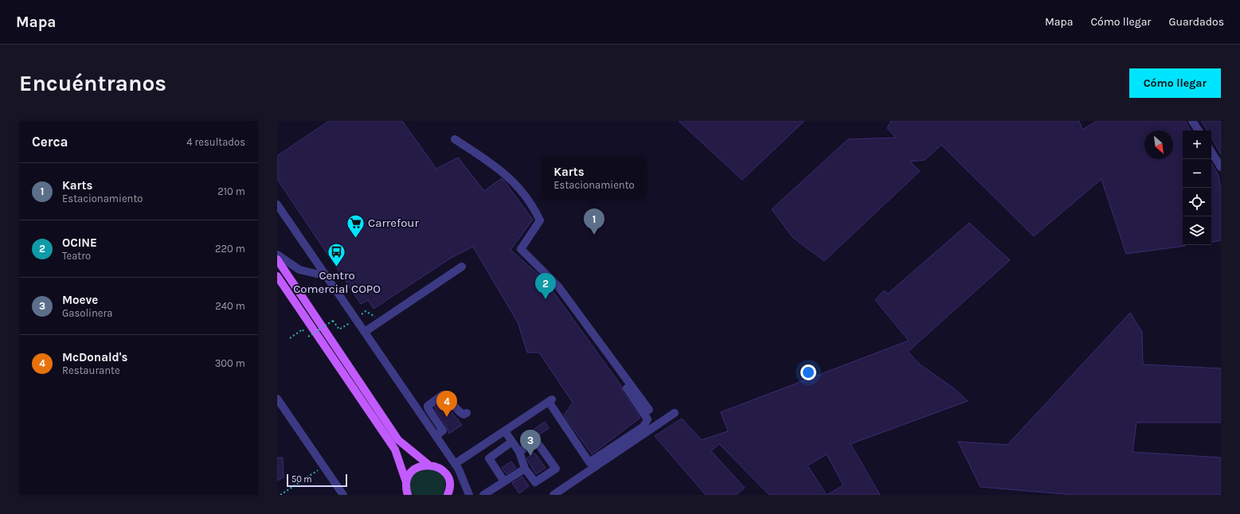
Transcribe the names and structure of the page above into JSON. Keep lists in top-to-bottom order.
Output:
{
  "places": {
    "supermarket": ["Carrefour"],
    "bus stop": ["Centro Comercial COPO"]
  },
  "scale_bar": "50 m",
  "north": "bottom right",
  "page": {
    "header": "Mapa",
    "nav": ["Mapa", "Cómo llegar", "Guardados"],
    "buttons": "Cómo llegar",
    "title": "Encuéntranos",
    "heading": ["Cerca", "4 resultados"],
    "map_buttons": ["+", "−"],
    "popup": ["Karts", "Estacionamiento"],
    "list": [
      {
        "mark": "1",
        "name": "Karts",
        "note": "Estacionamiento",
        "value": "210 m"
      },
      {
        "mark": "2",
        "name": "OCINE",
        "note": "Teatro",
        "value": "220 m"
      },
      {
        "mark": "3",
        "name": "Moeve",
        "note": "Gasolinera",
        "value": "240 m"
      },
      {
        "mark": "4",
        "name": "McDonald's",
        "note": "Restaurante",
        "value": "300 m"
      }
    ],
    "pins": [
      "1",
      "2",
      "4",
      "3"
    ],
    "scale": "50 m"
  }
}
